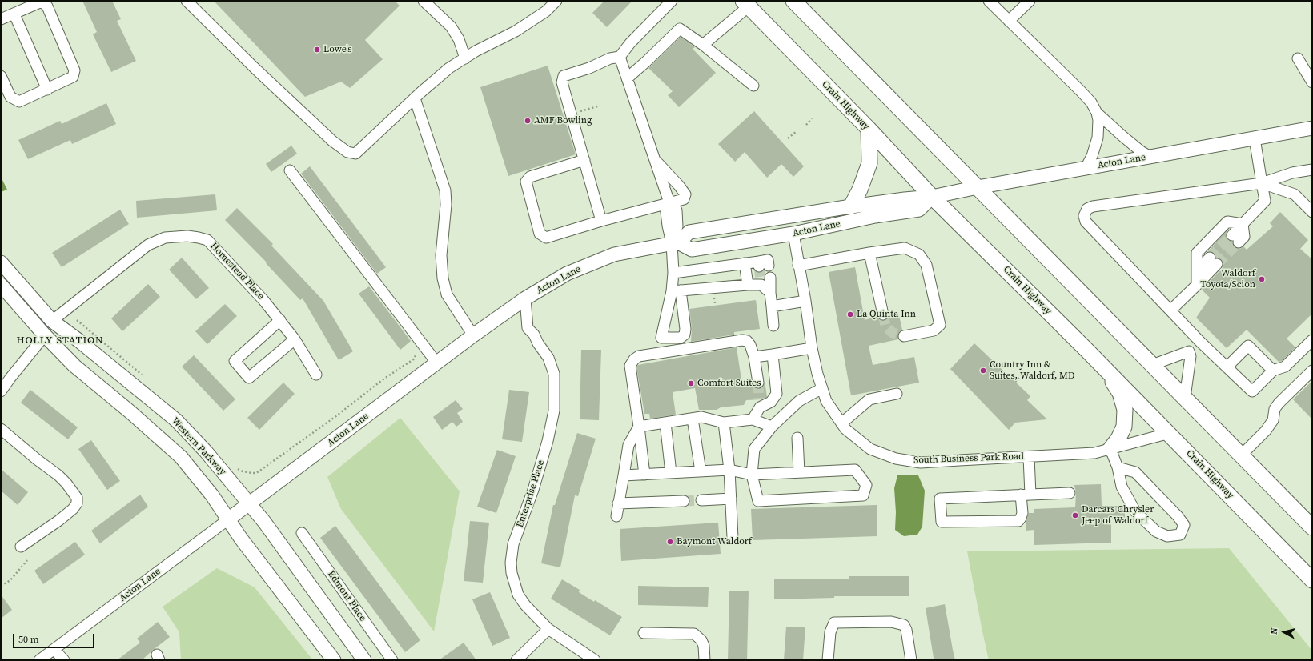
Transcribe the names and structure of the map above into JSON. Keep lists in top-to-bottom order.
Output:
{
  "streets": {
    "highway": ["Crain Highway"],
    "main road": ["Acton Lane", "Western Parkway"],
    "street": [
      "Homestead Place",
      "South Business Park Road",
      "Enterprise Place",
      "Edmont Place"
    ]
  },
  "crossings": [
    ["Crain Highway", "Acton Lane"],
    ["Crain Highway", "South Business Park Road"],
    ["Acton Lane", "Western Parkway"],
    ["Acton Lane", "South Business Park Road"],
    ["Acton Lane", "Enterprise Place"],
    ["Homestead Place", "Western Parkway"]
  ],
  "districts": ["HOLLY STATION"],
  "places": [
    "Lowe's",
    "AMF Bowling",
    "Waldorf Toyota/Scion",
    "La Quinta Inn",
    "Country Inn & Suites, Waldorf, MD",
    "Comfort Suites",
    "Darcars Chrysler Jeep of Waldorf",
    "Baymont Waldorf"
  ],
  "scale_bar": "50 m",
  "north": "left"
}
